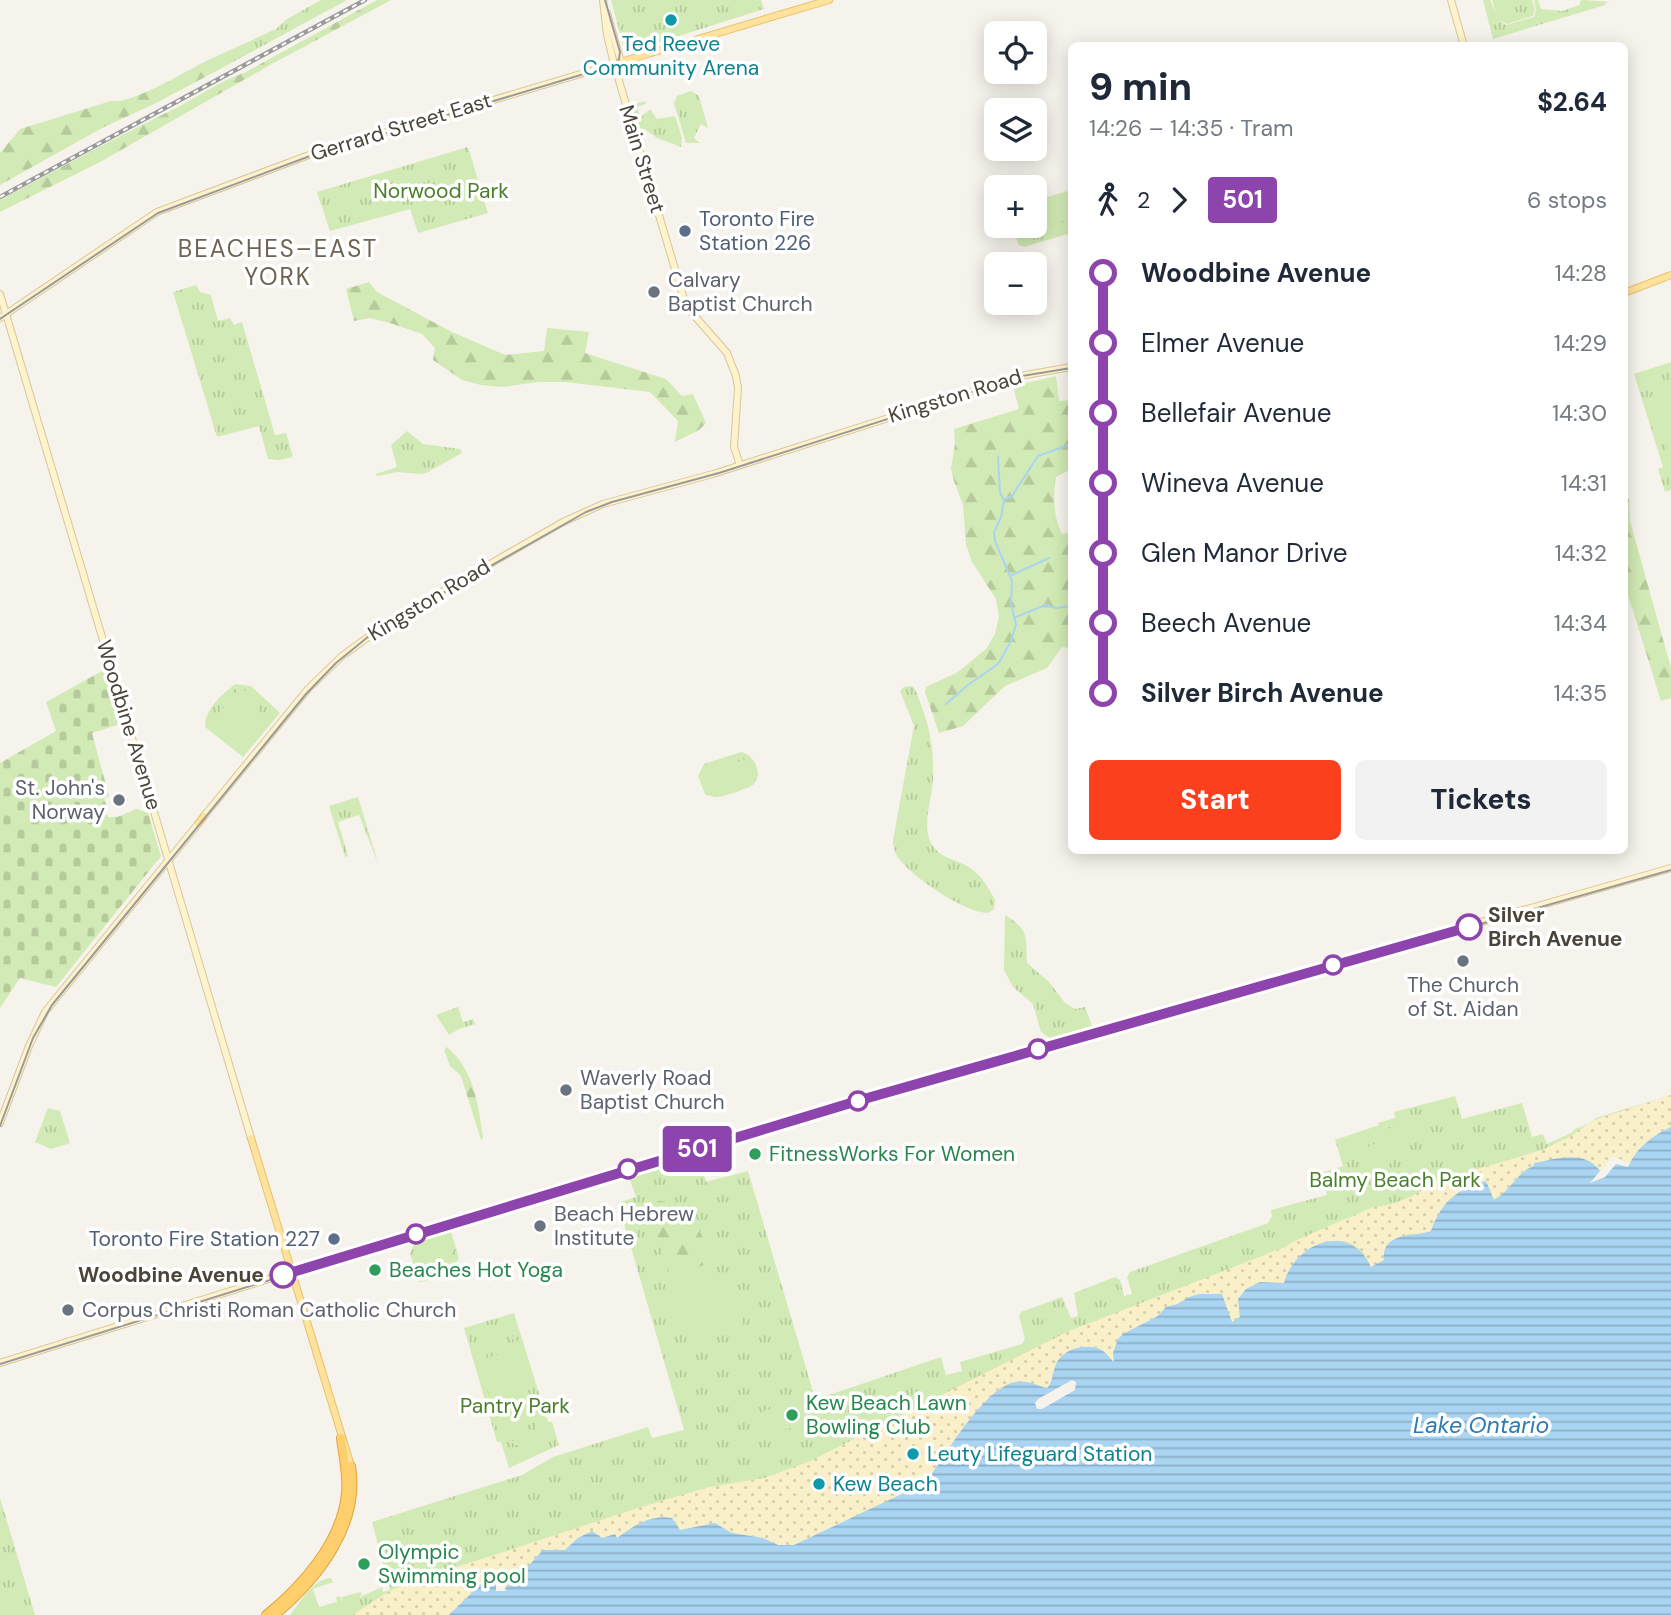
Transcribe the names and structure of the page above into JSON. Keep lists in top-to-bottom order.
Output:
{
  "streets": {
    "highway": ["Woodbine Avenue"],
    "main road": ["Gerrard Street East", "Main Street", "Kingston Road"]
  },
  "crossings": [
    ["Gerrard Street East", "Main Street"],
    ["Gerrard Street East", "Woodbine Avenue"],
    ["Main Street", "Kingston Road"],
    ["Kingston Road", "Woodbine Avenue"]
  ],
  "districts": ["BEACHES–EAST YORK"],
  "water": ["Lake Ontario"],
  "parks": ["Norwood Park", "Balmy Beach Park", "Pantry Park"],
  "places": [
    "Ted Reeve Community Arena",
    "Toronto Fire Station 226",
    "Calvary Baptist Church",
    "St. John's Norway",
    "Silver Birch Avenue",
    "The Church of St. Aidan",
    "Waverly Road Baptist Church",
    "FitnessWorks For Women",
    "Beach Hebrew Institute",
    "Toronto Fire Station 227",
    "Beaches Hot Yoga",
    "Woodbine Avenue",
    "Corpus Christi Roman Catholic Church",
    "Kew Beach Lawn Bowling Club",
    "Leuty Lifeguard Station",
    "Kew Beach",
    "Olympic Swimming pool"
  ],
  "lines": ["tram line 501"],
  "page": {
    "on_map": "501",
    "map_buttons": ["+", "−"],
    "heading": ["9 min", "14:26 – 14:35 · Tram", "$2.64"],
    "legs": ["2", "501", "6 stops"],
    "list": [
      {
        "name": "Woodbine Avenue",
        "value": "14:28"
      },
      {
        "name": "Elmer Avenue",
        "value": "14:29"
      },
      {
        "name": "Bellefair Avenue",
        "value": "14:30"
      },
      {
        "name": "Wineva Avenue",
        "value": "14:31"
      },
      {
        "name": "Glen Manor Drive",
        "value": "14:32"
      },
      {
        "name": "Beech Avenue",
        "value": "14:34"
      },
      {
        "name": "Silver Birch Avenue",
        "value": "14:35"
      }
    ],
    "buttons": ["Start", "Tickets"]
  }
}
